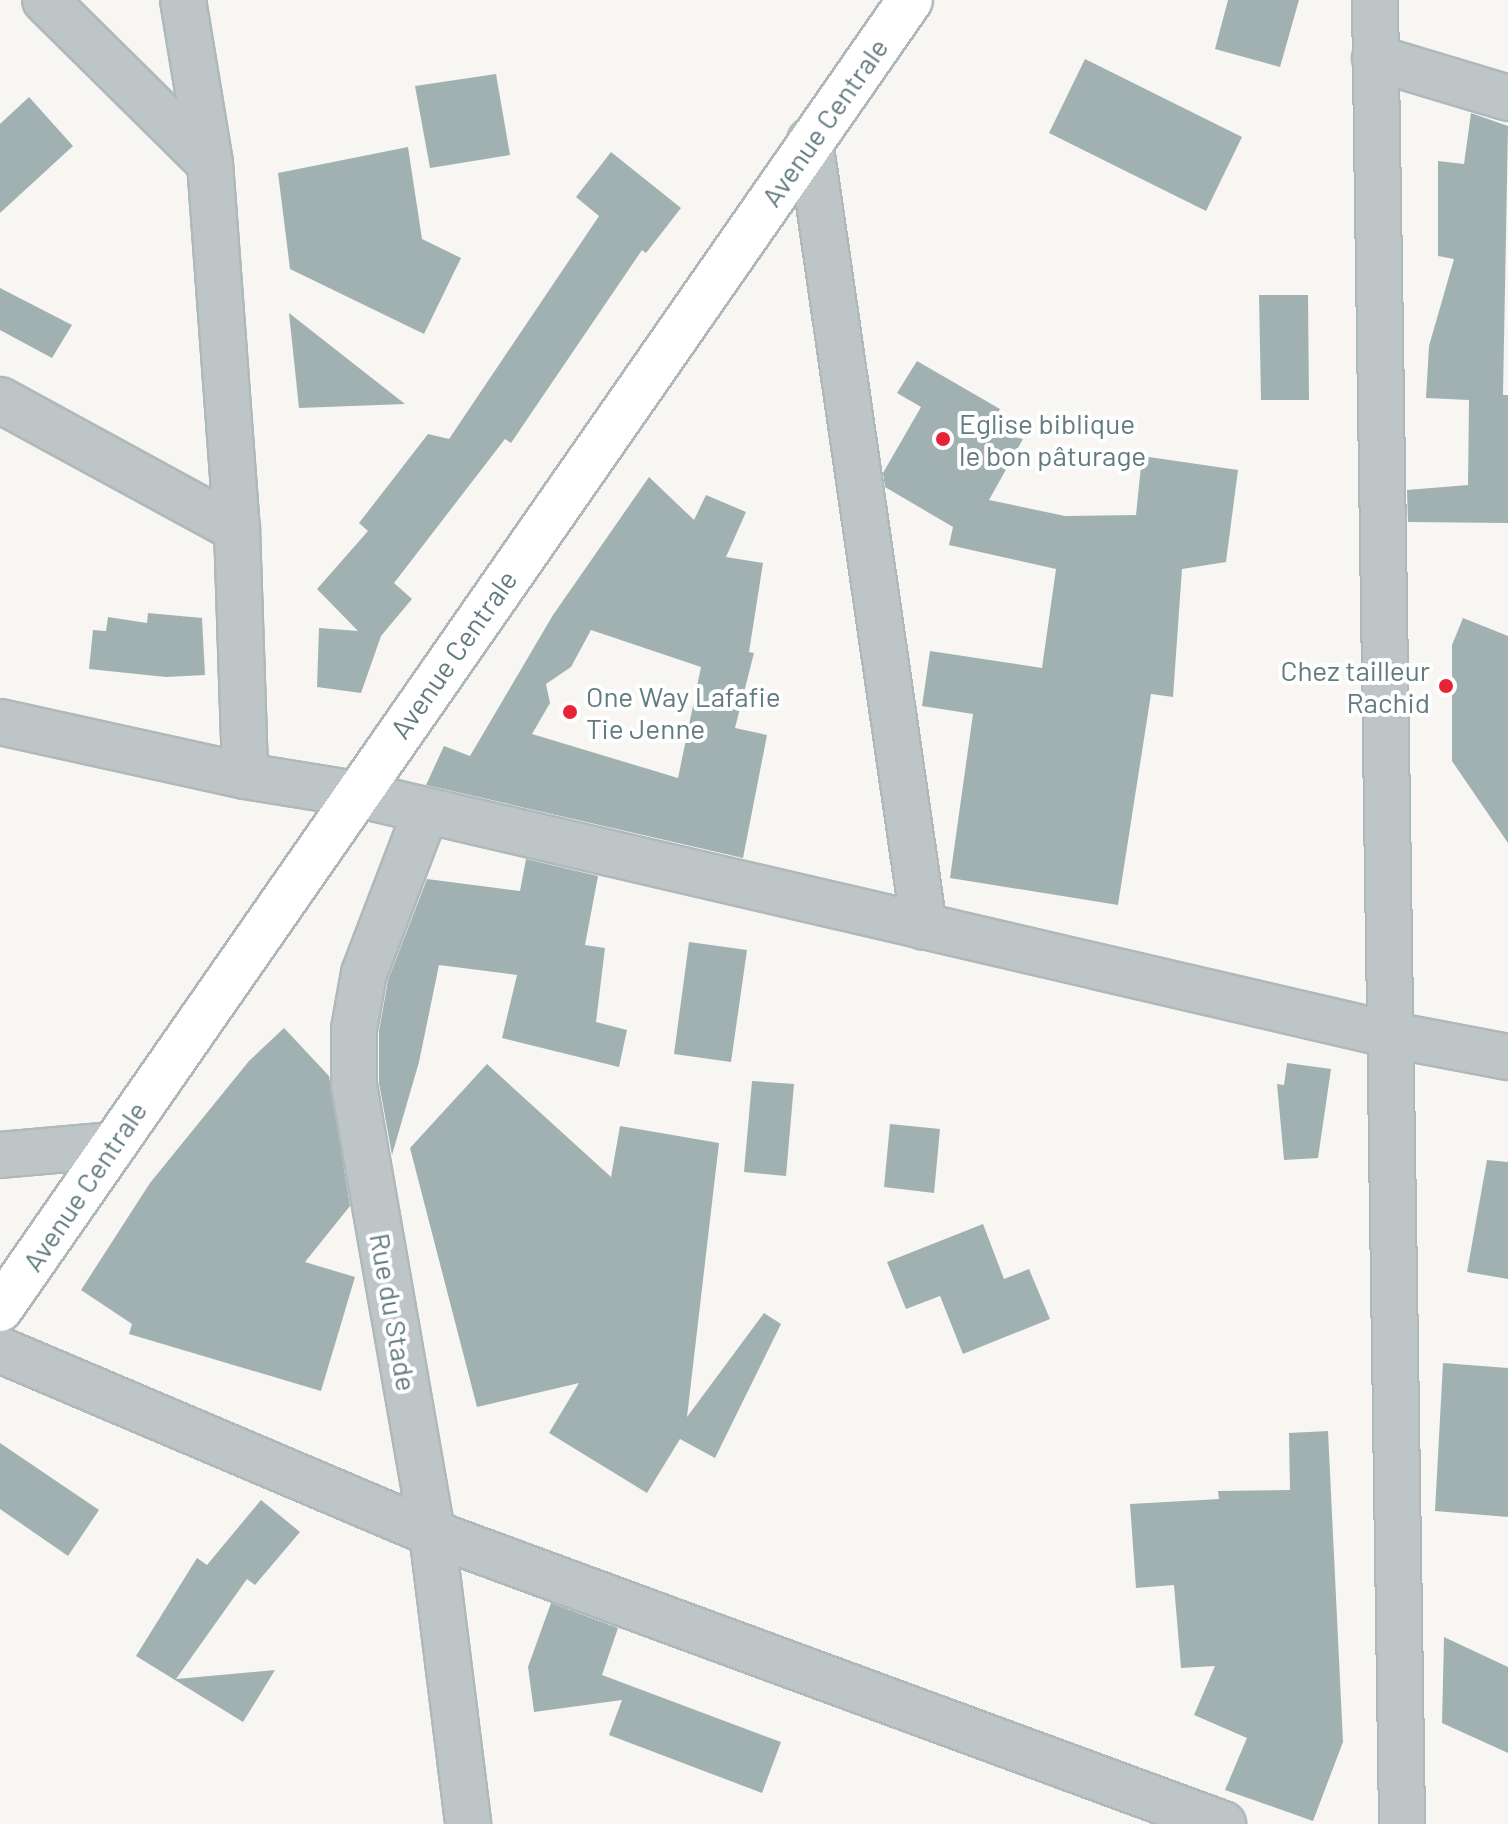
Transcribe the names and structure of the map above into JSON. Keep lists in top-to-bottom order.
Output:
{
  "streets": {
    "main road": ["Avenue Centrale"],
    "street": ["Rue du Stade"]
  },
  "places": ["Eglise biblique le bon pâturage", "Chez tailleur Rachid", "One Way Lafafie Tie Jenne"]
}
